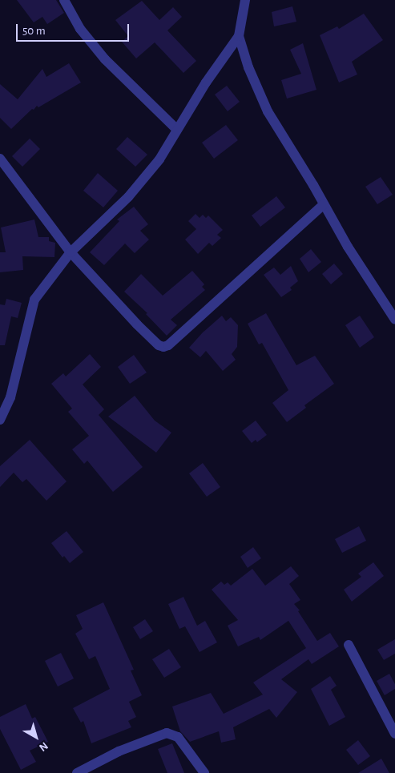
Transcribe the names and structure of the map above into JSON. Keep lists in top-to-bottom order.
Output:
{
  "scale_bar": "50 m",
  "north": "bottom right"
}
